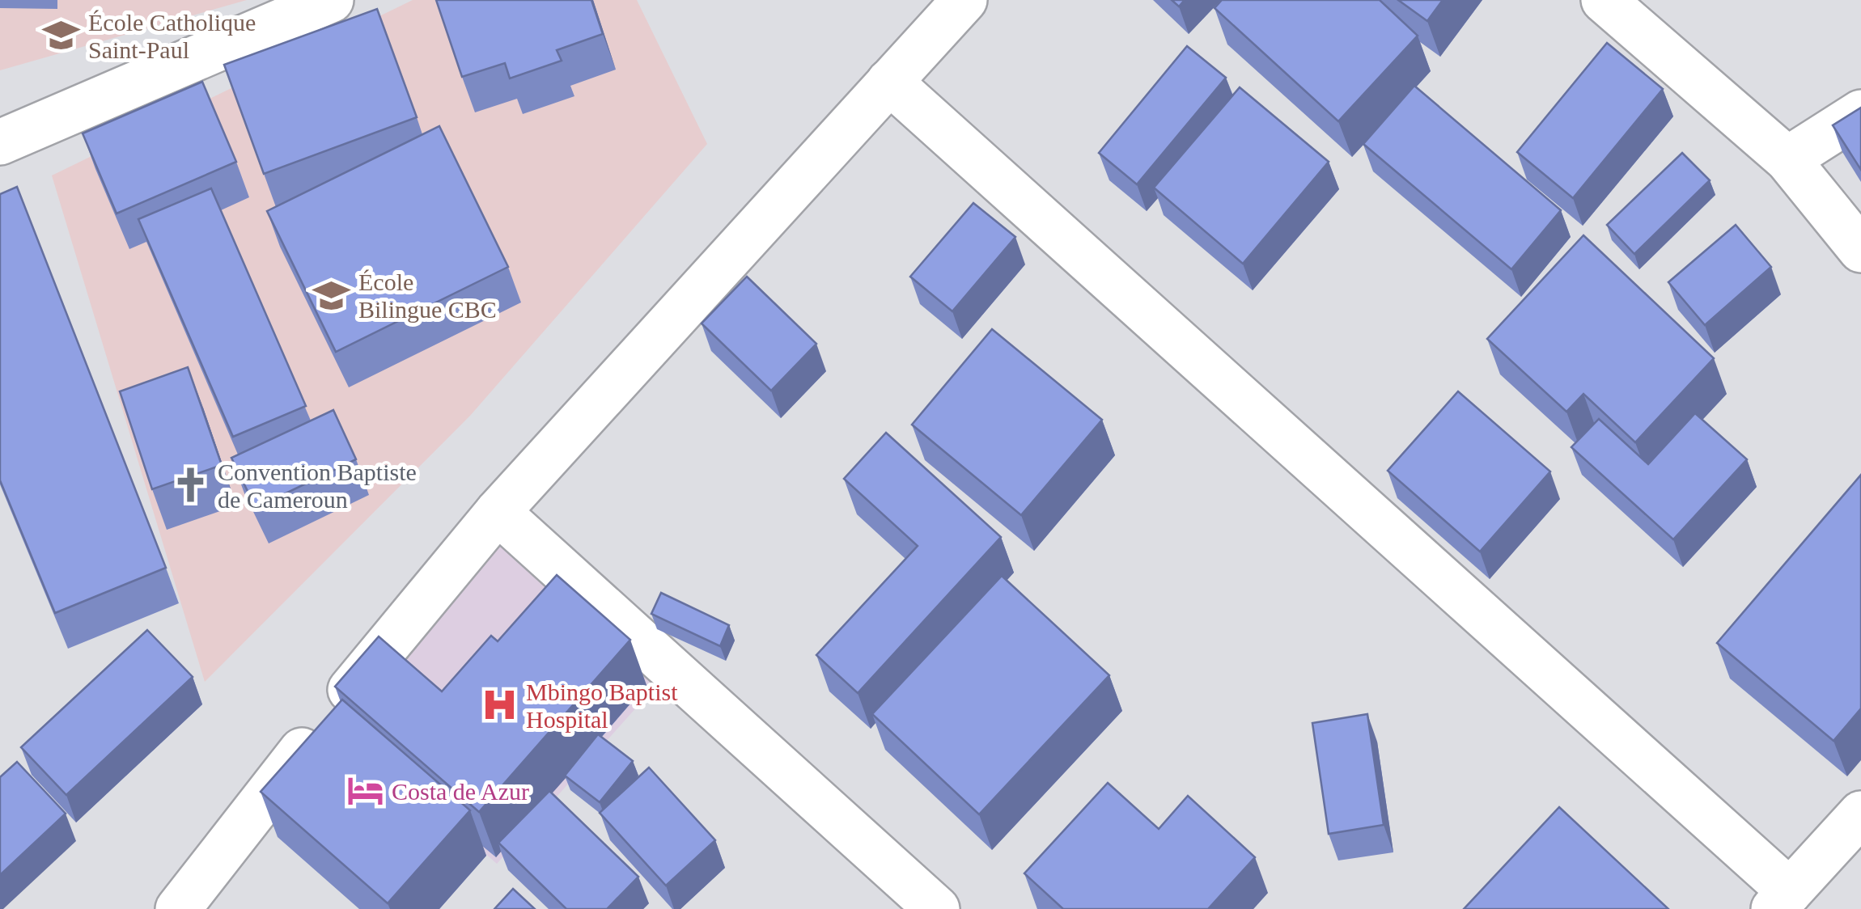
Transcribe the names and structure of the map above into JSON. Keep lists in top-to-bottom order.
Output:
{
  "places": {
    "school or university": ["École Catholique Saint-Paul", "École Bilingue CBC"],
    "church": ["Convention Baptiste de Cameroun"],
    "hospital": ["Mbingo Baptist Hospital"],
    "hotel": ["Costa de Azur"]
  }
}
